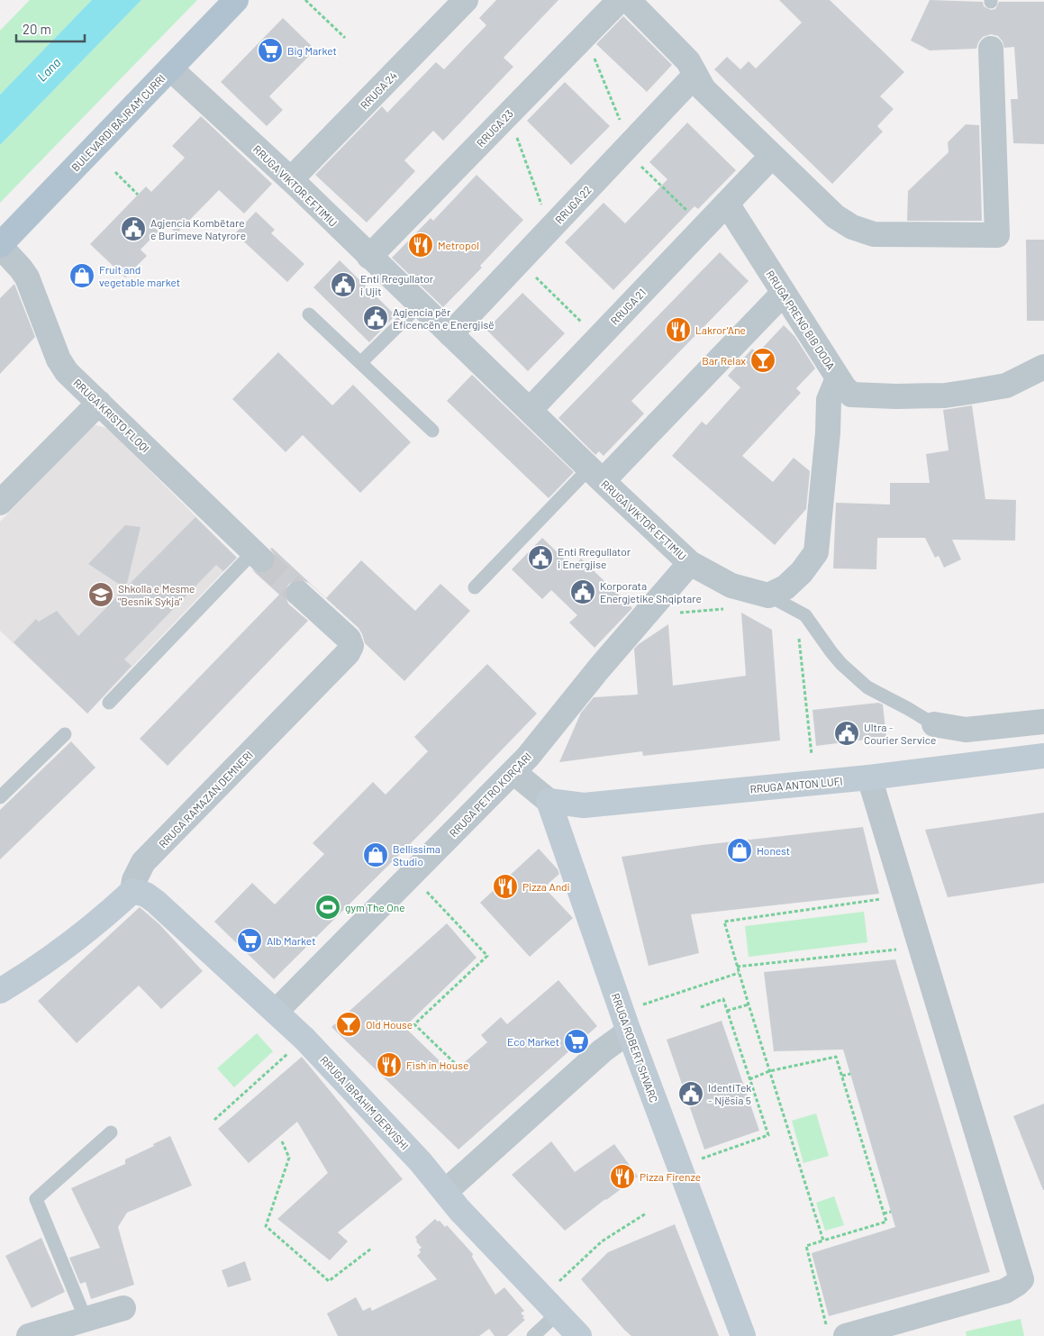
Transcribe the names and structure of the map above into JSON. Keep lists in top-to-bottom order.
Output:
{
  "streets": {
    "main road": ["BULEVARDI BAJRAM CURRI"],
    "street": [
      "RRUGA 24",
      "RRUGA 23",
      "RRUGA VIKTOR EFTIMIU",
      "RRUGA 22",
      "RRUGA 21",
      "RRUGA PRENG BIB DODA",
      "RRUGA KRISTO FLOQI",
      "RRUGA ANTON LUFI",
      "RRUGA PETRO KORÇARI",
      "RRUGA RAMAZAN DEMNERI",
      "RRUGA ROBERT SHVARC",
      "RRUGA IBRAHIM DERVISHI"
    ]
  },
  "crossings": [
    ["RRUGA 24", "RRUGA VIKTOR EFTIMIU"],
    ["BULEVARDI BAJRAM CURRI", "RRUGA VIKTOR EFTIMIU"],
    ["BULEVARDI BAJRAM CURRI", "RRUGA KRISTO FLOQI"],
    ["RRUGA 23", "RRUGA VIKTOR EFTIMIU"],
    ["RRUGA VIKTOR EFTIMIU", "RRUGA 22"],
    ["RRUGA VIKTOR EFTIMIU", "RRUGA 21"],
    ["RRUGA VIKTOR EFTIMIU", "RRUGA PRENG BIB DODA"],
    ["RRUGA VIKTOR EFTIMIU", "RRUGA PETRO KORÇARI"],
    ["RRUGA 21", "RRUGA PRENG BIB DODA"],
    ["RRUGA ANTON LUFI", "RRUGA ROBERT SHVARC"],
    ["RRUGA PETRO KORÇARI", "RRUGA IBRAHIM DERVISHI"],
    ["RRUGA RAMAZAN DEMNERI", "RRUGA IBRAHIM DERVISHI"]
  ],
  "water": ["Lana"],
  "places": {
    "supermarket": ["Big Market", "Alb Market", "Eco Market"],
    "public building": [
      "Agjencia Kombëtare e Burimeve Natyrore",
      "Enti Rregullator i Ujit",
      "Agjencia për Eficencën e Energjisë",
      "Enti Rregullator i Energjise",
      "Korporata Energjetike Shqiptare",
      "Ultra - Courier Service",
      "IdentiTek - Njësia 5"
    ],
    "restaurant": [
      "Metropol",
      "Lakror’Ane",
      "Pizza Andi",
      "Fish in House",
      "Pizza Firenze"
    ],
    "shop": ["Fruit and vegetable market", "Honest", "Bellissima Studio"],
    "bar": ["Bar Relax", "Old House"],
    "school or university": ["Shkolla e Mesme \"Besnik Sykja\""],
    "sports": ["gym The One"]
  },
  "scale_bar": "20 m"
}
